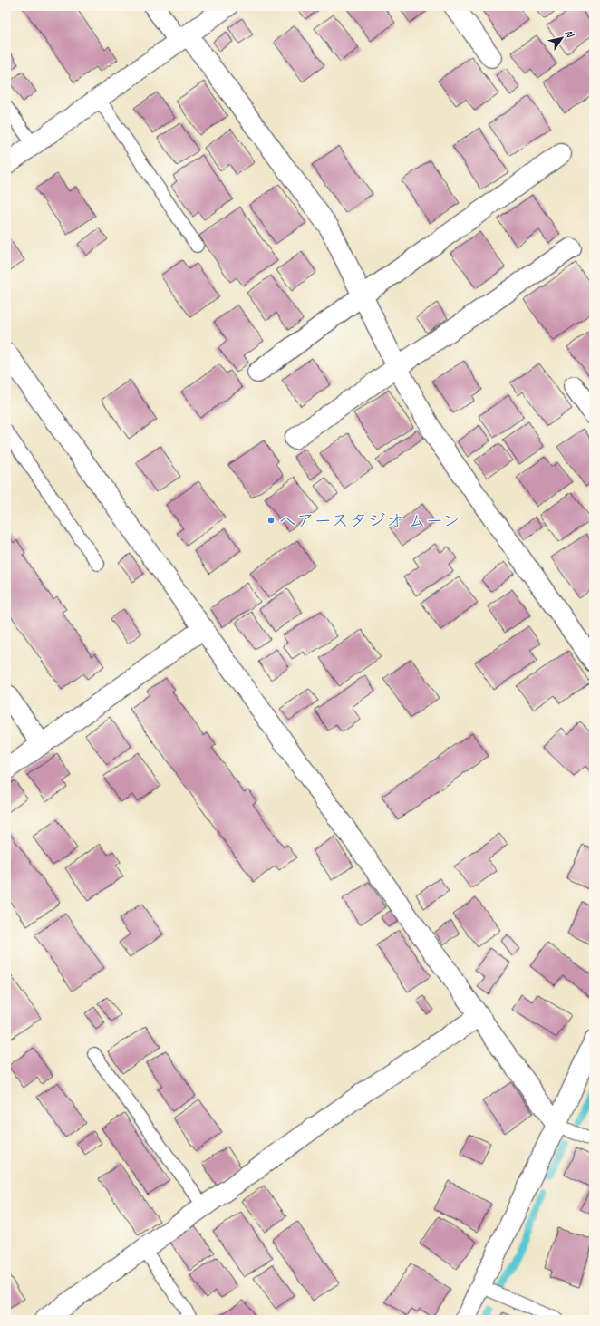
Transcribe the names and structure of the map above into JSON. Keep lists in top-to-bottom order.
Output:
{
  "places": ["ヘアースタジオ ムーン"],
  "north": "top right"
}
